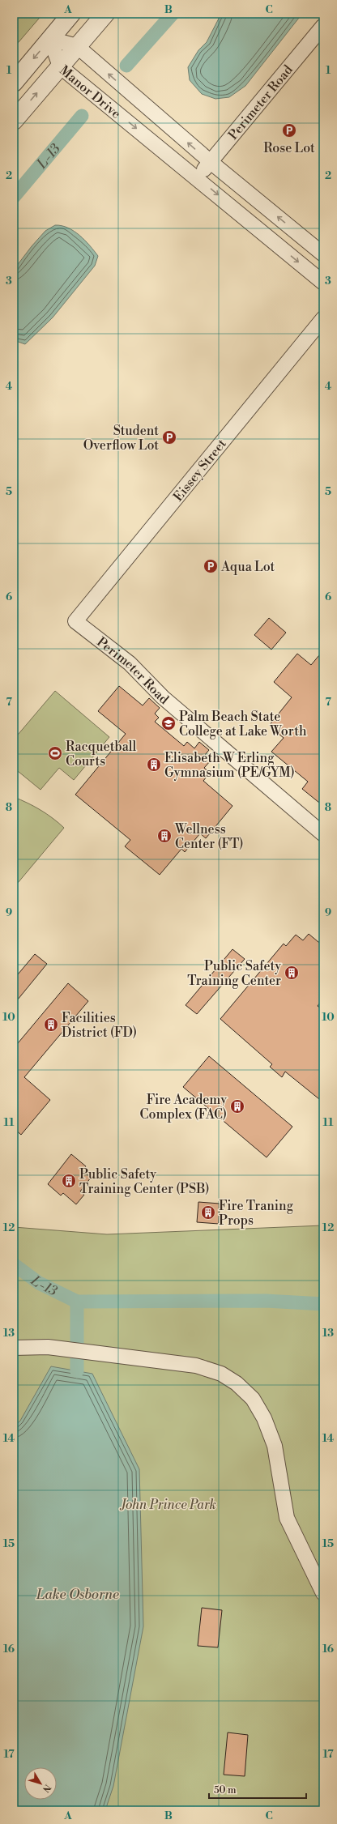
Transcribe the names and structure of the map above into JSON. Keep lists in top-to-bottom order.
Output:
{
  "streets": {
    "street": ["Manor Drive", "Perimeter Road", "Eissey Street"]
  },
  "crossings": [
    ["Manor Drive", "Perimeter Road"],
    ["Perimeter Road", "Eissey Street"]
  ],
  "water": ["L-13", "Lake Osborne"],
  "parks": ["John Prince Park"],
  "places": {
    "parking": ["Rose Lot", "Student Overflow Lot", "Aqua Lot"],
    "school or university": ["Palm Beach State College at Lake Worth"],
    "sports": ["Racquetball Courts"],
    "building": [
      "Elisabeth W Erling Gymnasium (PE/GYM)",
      "Wellness Center (FT)",
      "Public Safety Training Center",
      "Facilities District (FD)",
      "Fire Academy Complex (FAC)",
      "Public Safety Training Center (PSB)",
      "Fire Traning Props"
    ]
  },
  "scale_bar": "50 m",
  "north": "bottom right",
  "grid": {
    "columns": ["A", "B", "C"],
    "rows": [
      "1",
      "2",
      "3",
      "4",
      "5",
      "6",
      "7",
      "8",
      "9",
      "10",
      "11",
      "12",
      "13",
      "14",
      "15",
      "16",
      "17"
    ]
  }
}
